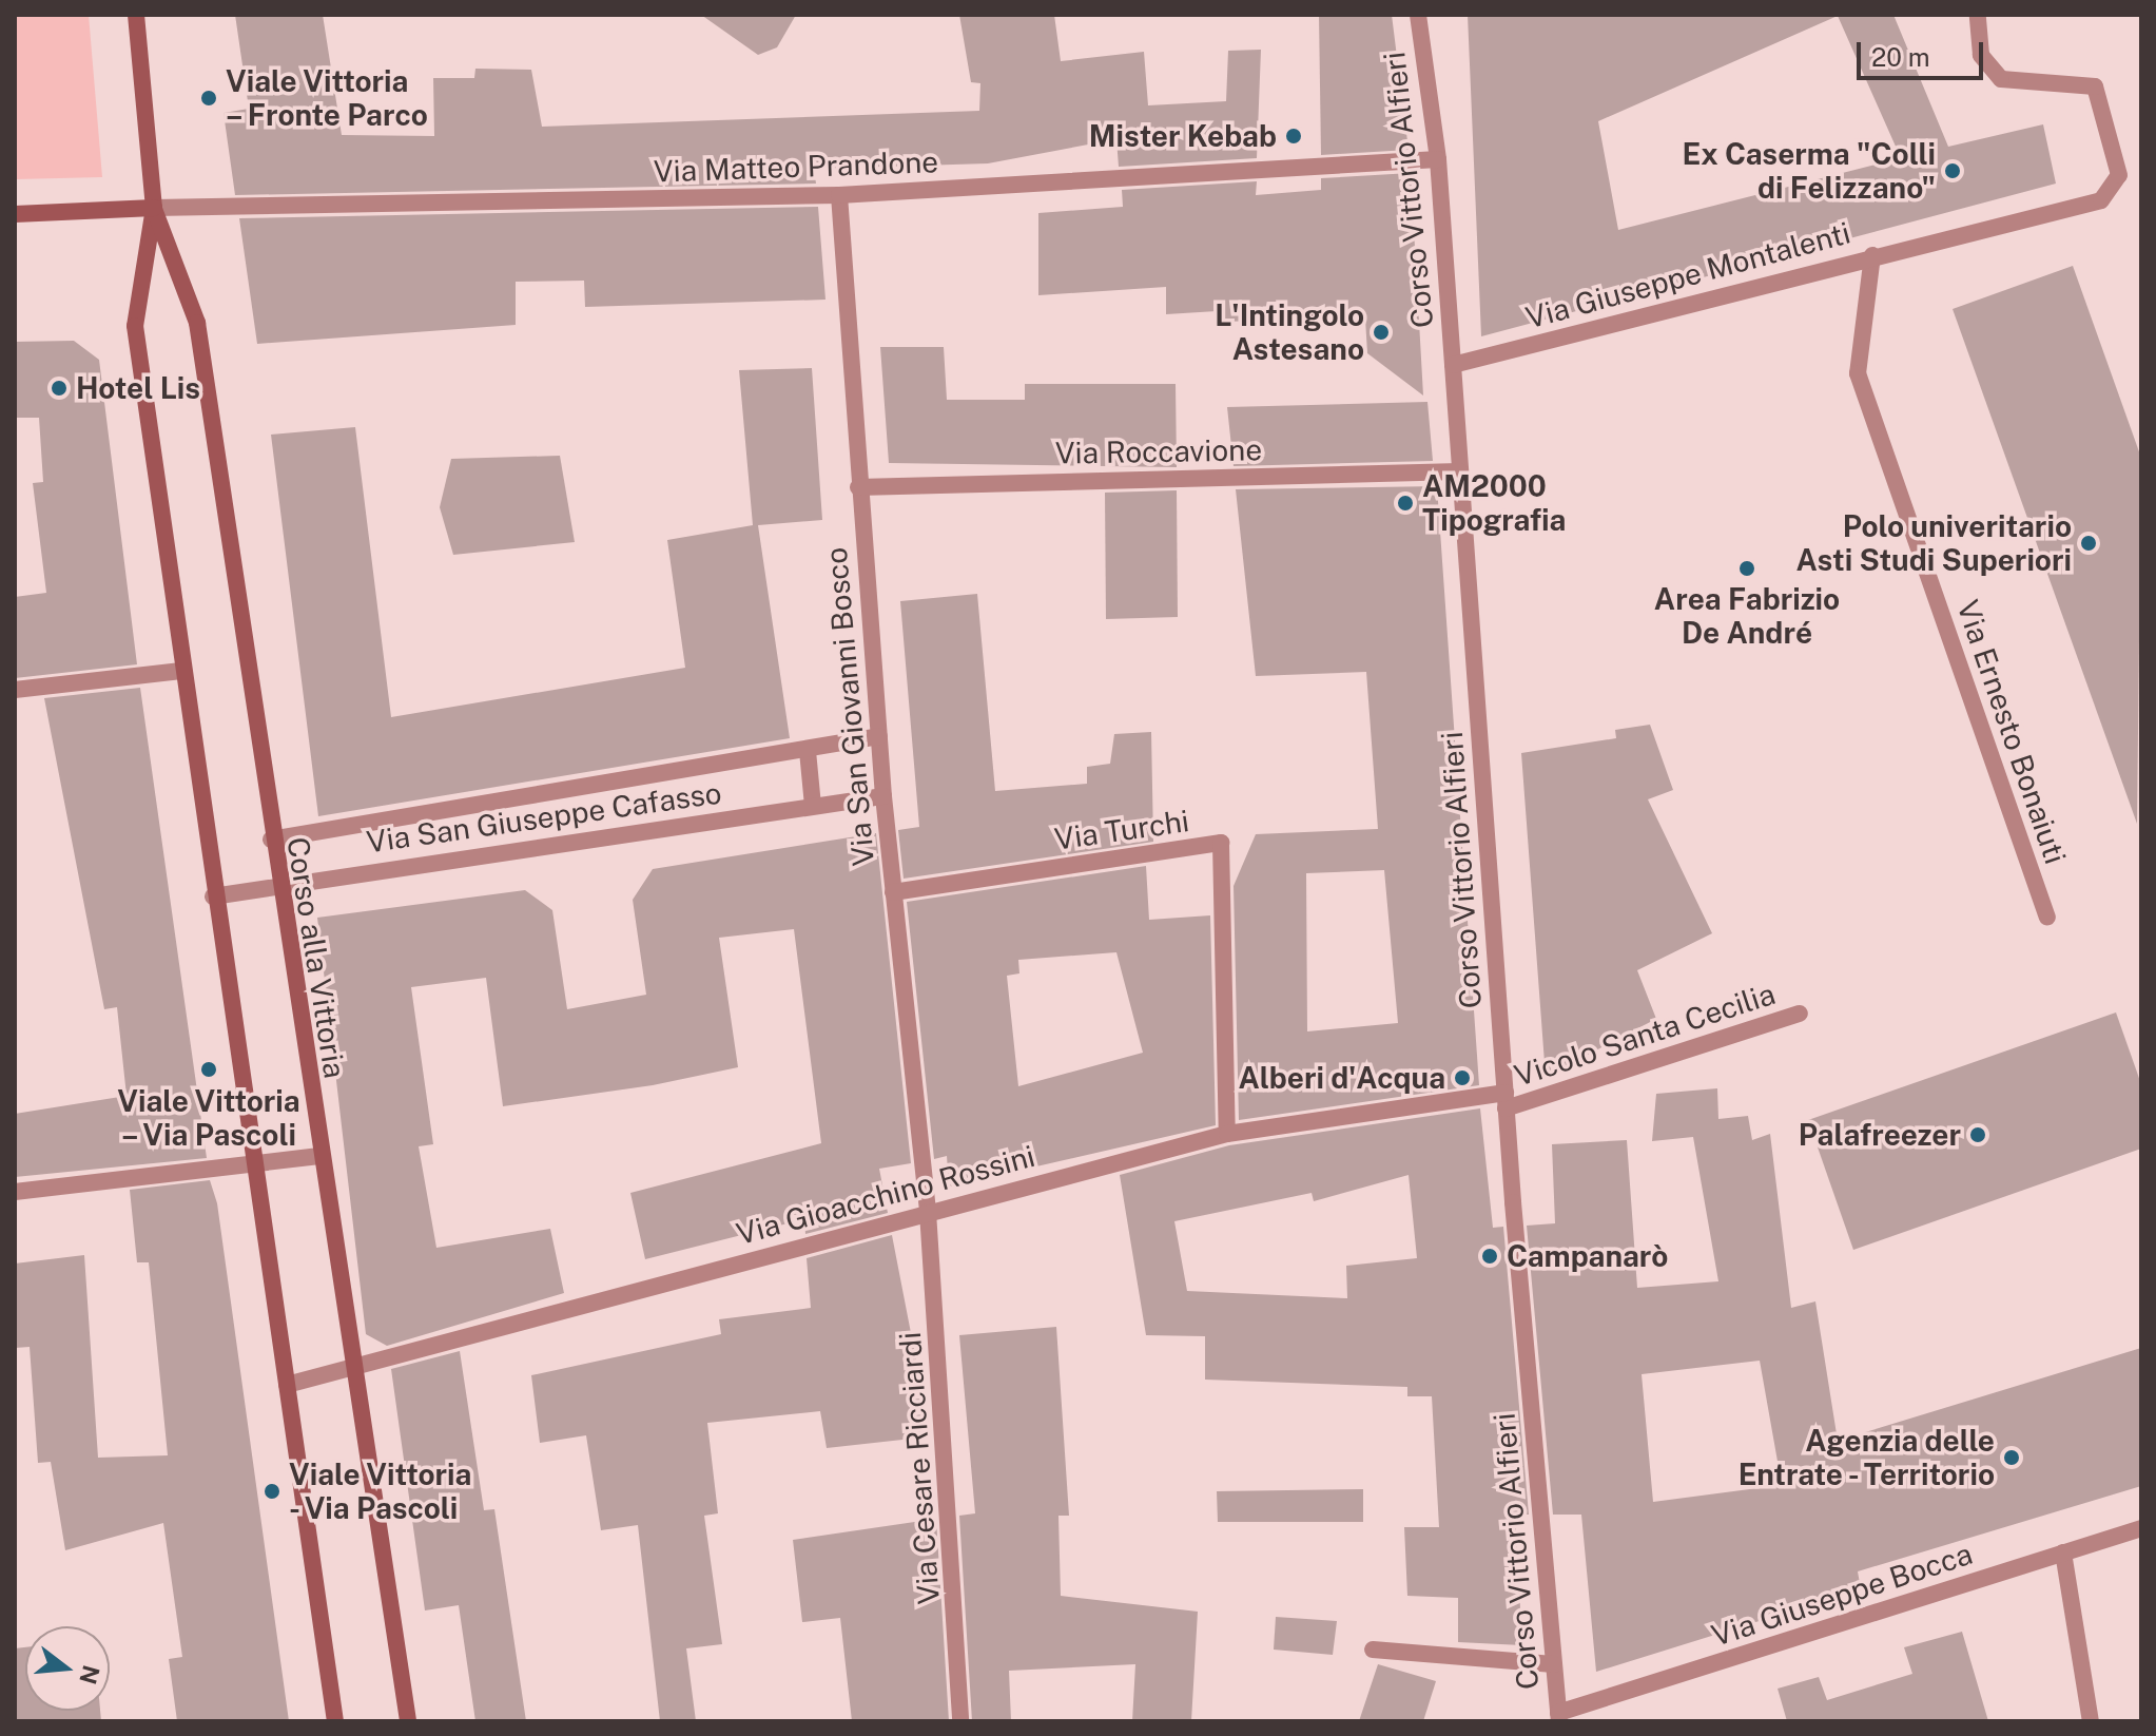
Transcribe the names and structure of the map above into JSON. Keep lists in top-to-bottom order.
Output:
{
  "streets": {
    "street": [
      "Via Matteo Prandone",
      "Corso Vittorio Alfieri",
      "Via Giuseppe Montalenti",
      "Via Roccavione",
      "Via San Giovanni Bosco",
      "Via Ernesto Bonaiuti",
      "Via San Giuseppe Cafasso",
      "Via Turchi",
      "Corso alla Vittoria",
      "Vicolo Santa Cecilia",
      "Via Gioacchino Rossini",
      "Via Cesare Ricciardi",
      "Via Giuseppe Bocca"
    ]
  },
  "crossings": [
    ["Via Matteo Prandone", "Corso Vittorio Alfieri"],
    ["Via Matteo Prandone", "Via San Giovanni Bosco"],
    ["Via Matteo Prandone", "Corso alla Vittoria"],
    ["Corso Vittorio Alfieri", "Via Giuseppe Montalenti"],
    ["Corso Vittorio Alfieri", "Via Roccavione"],
    ["Corso Vittorio Alfieri", "Vicolo Santa Cecilia"],
    ["Corso Vittorio Alfieri", "Via Gioacchino Rossini"],
    ["Corso Vittorio Alfieri", "Via Giuseppe Bocca"],
    ["Via Giuseppe Montalenti", "Via Ernesto Bonaiuti"],
    ["Via Roccavione", "Via San Giovanni Bosco"],
    ["Via San Giovanni Bosco", "Via San Giuseppe Cafasso"],
    ["Via San Giovanni Bosco", "Via Turchi"],
    ["Via San Giovanni Bosco", "Via Gioacchino Rossini"],
    ["Via San Giovanni Bosco", "Via Cesare Ricciardi"],
    ["Via San Giuseppe Cafasso", "Corso alla Vittoria"],
    ["Via Turchi", "Via Gioacchino Rossini"],
    ["Corso alla Vittoria", "Via Gioacchino Rossini"],
    ["Vicolo Santa Cecilia", "Via Gioacchino Rossini"],
    ["Via Gioacchino Rossini", "Via Cesare Ricciardi"]
  ],
  "places": [
    "Viale Vittoria – Fronte Parco",
    "Mister Kebab",
    "Ex Caserma \"Colli di Felizzano\"",
    "L'Intingolo Astesano",
    "Hotel Lis",
    "AM2000 Tipografia",
    "Polo univeritario Asti Studi Superiori",
    "Area Fabrizio De André",
    "Viale Vittoria – Via Pascoli",
    "Alberi d'Acqua",
    "Palafreezer",
    "Campanarò",
    "Agenzia delle Entrate - Territorio",
    "Viale Vittoria - Via Pascoli"
  ],
  "scale_bar": "20 m",
  "north": "right"
}
